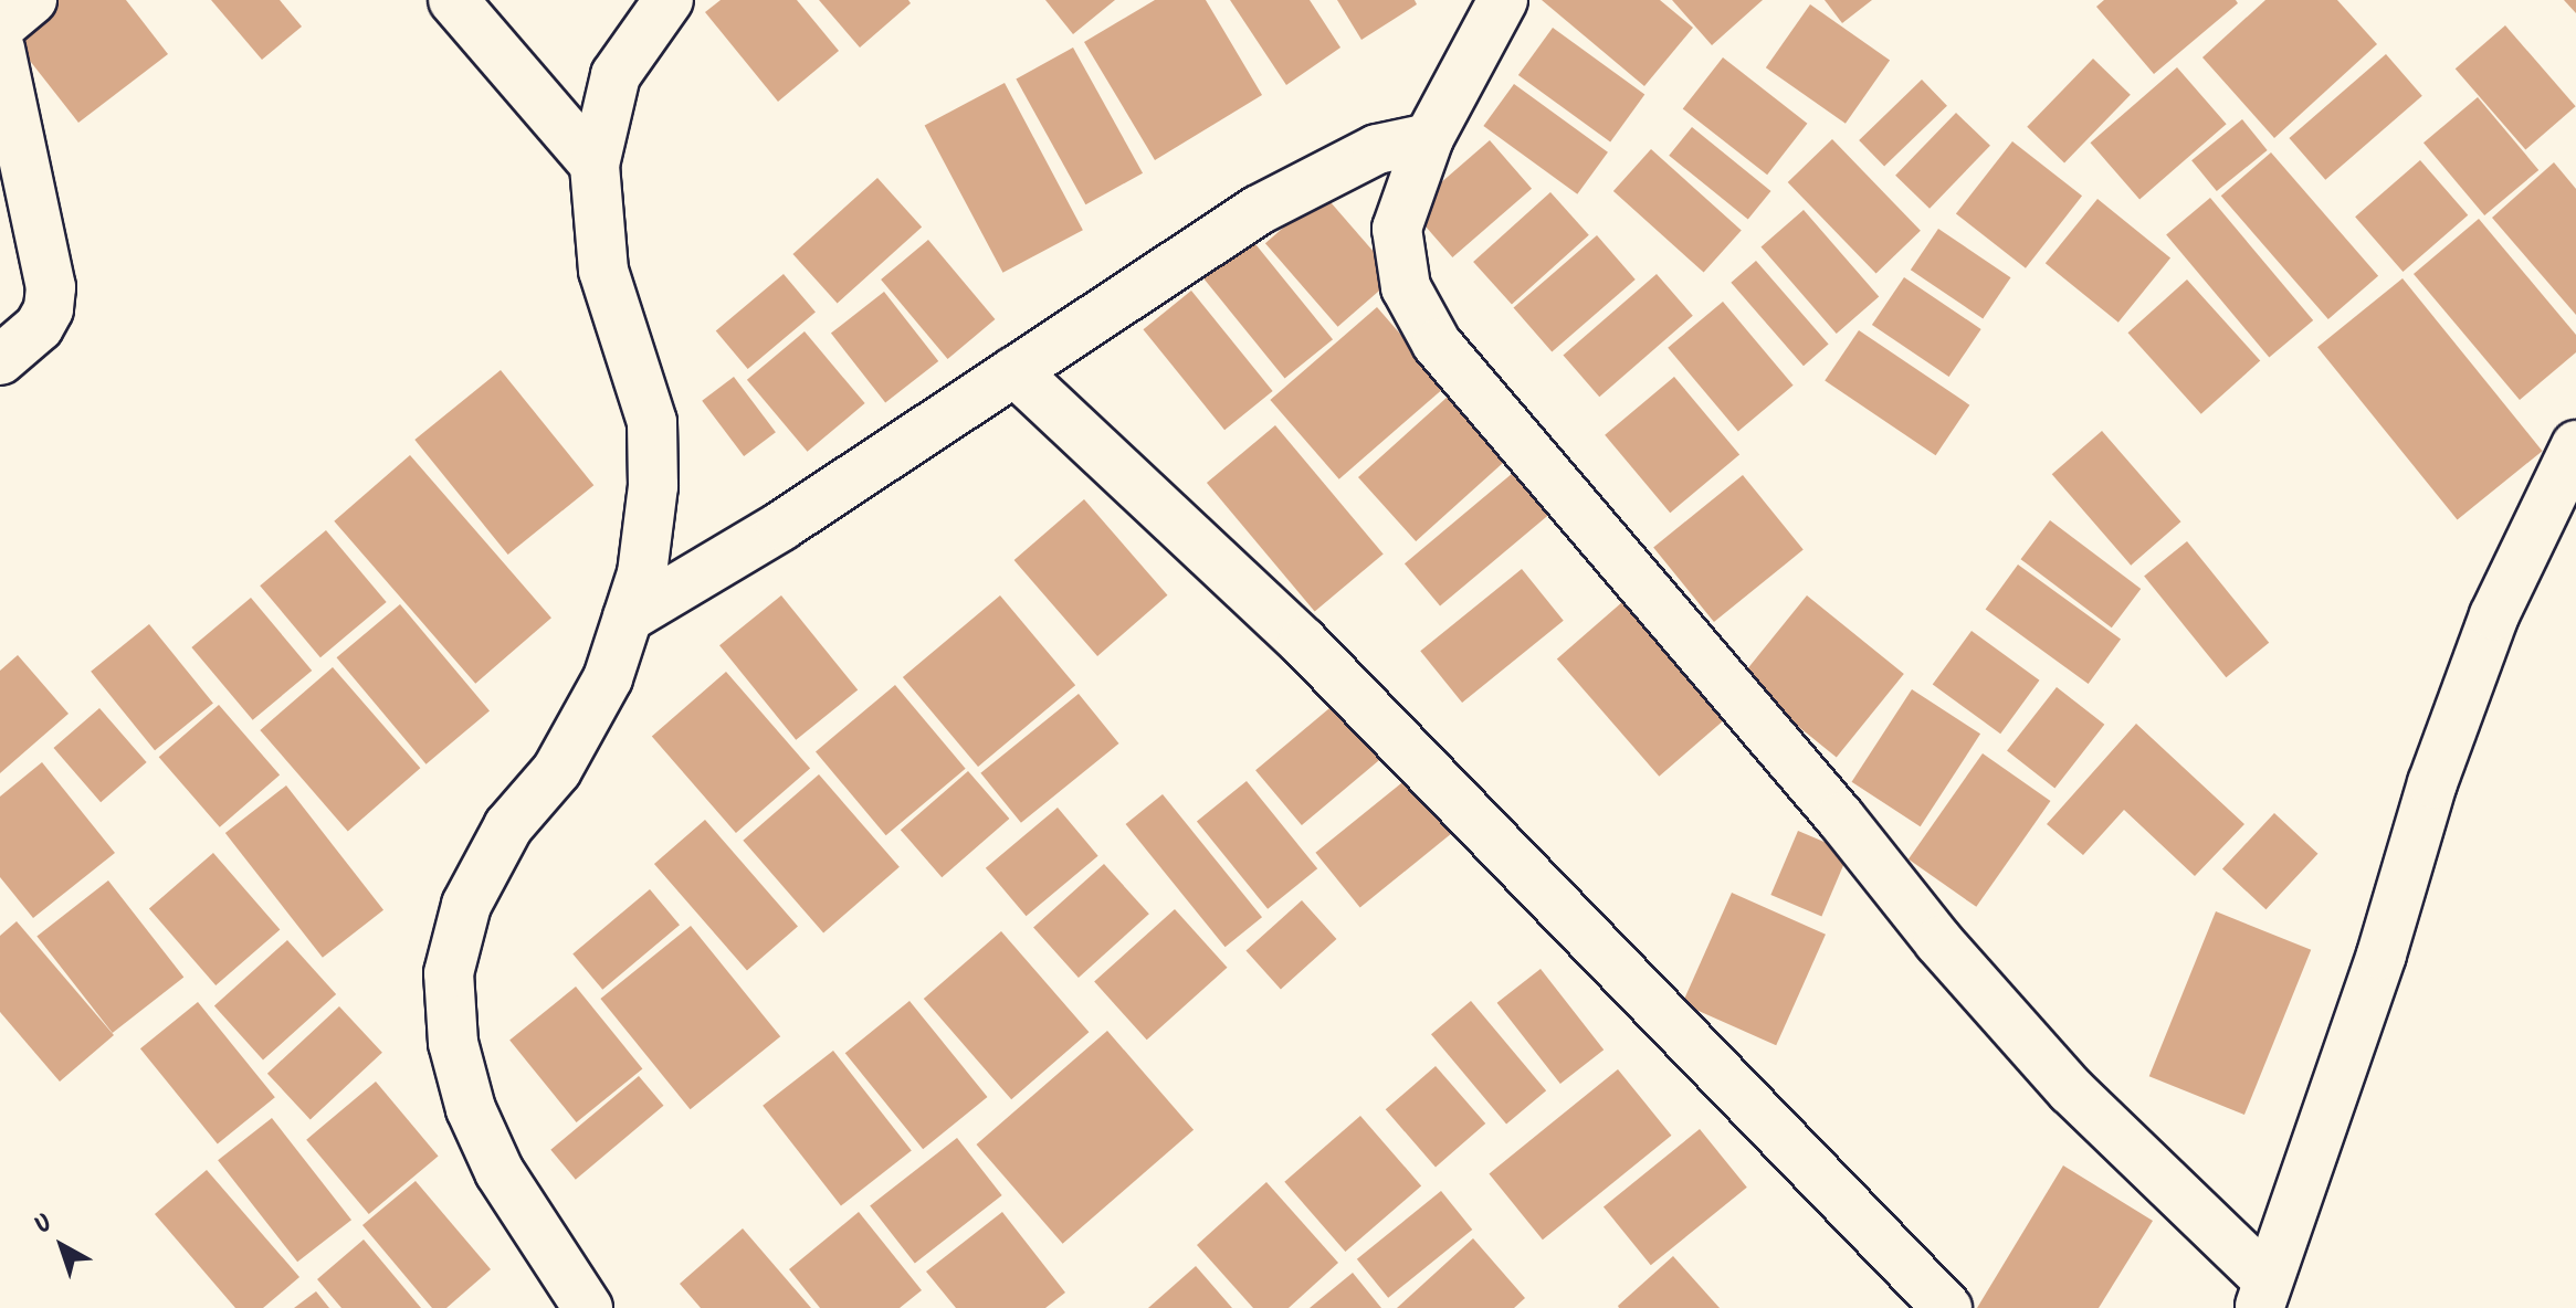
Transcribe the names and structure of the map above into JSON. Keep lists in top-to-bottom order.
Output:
{
  "north": "top left"
}
